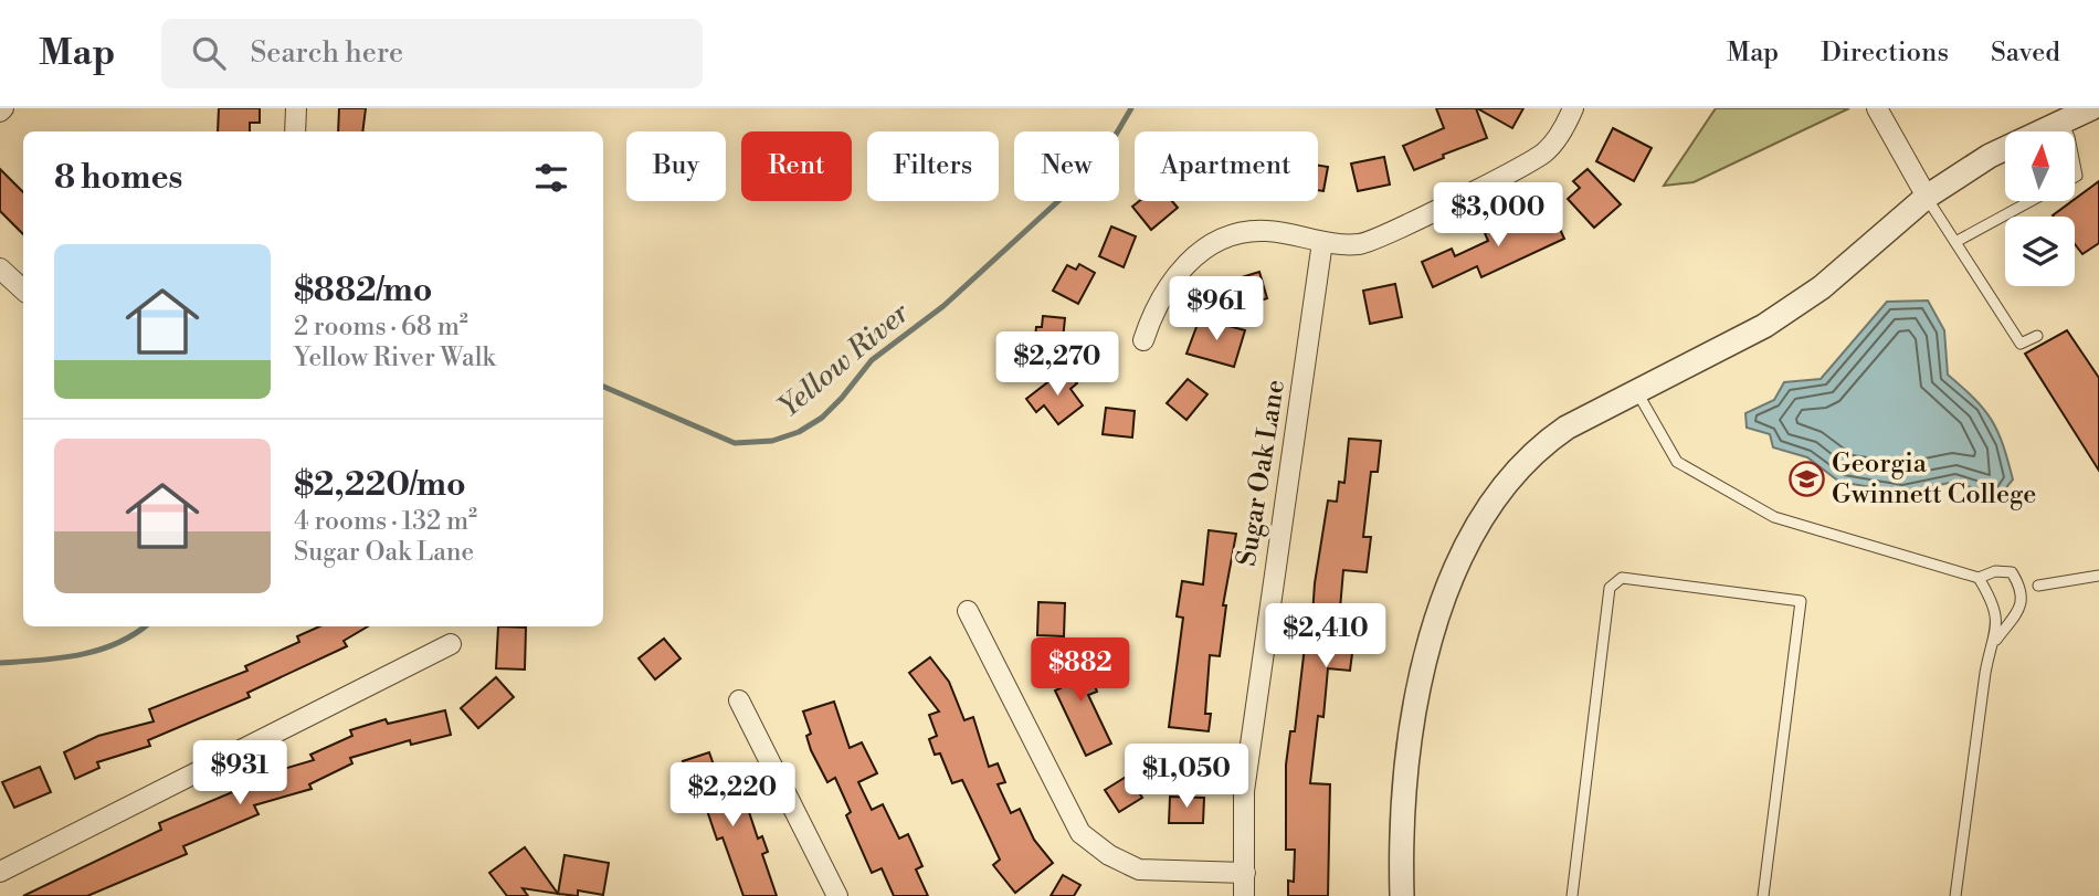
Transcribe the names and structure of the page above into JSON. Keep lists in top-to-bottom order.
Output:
{
  "streets": {
    "street": ["Sugar Oak Lane"]
  },
  "water": ["Yellow River"],
  "places": {
    "school or university": ["Georgia Gwinnett College"]
  },
  "north": "top",
  "page": {
    "header": "Map",
    "search": "Search here",
    "nav": ["Map", "Directions", "Saved"],
    "chip": [
      "Buy",
      "Rent",
      "Filters",
      "New",
      "Apartment"
    ],
    "heading": "8 homes",
    "price": [
      "$3,000",
      "$961",
      "$2,270",
      "$2,410",
      "$882",
      "$931",
      "$1,050",
      "$2,220"
    ],
    "list": [
      {
        "name": "$882/mo",
        "note": "2 rooms · 68 m² · Yellow River Walk"
      },
      {
        "name": "$2,220/mo",
        "note": "4 rooms · 132 m² · Sugar Oak Lane"
      }
    ]
  }
}
